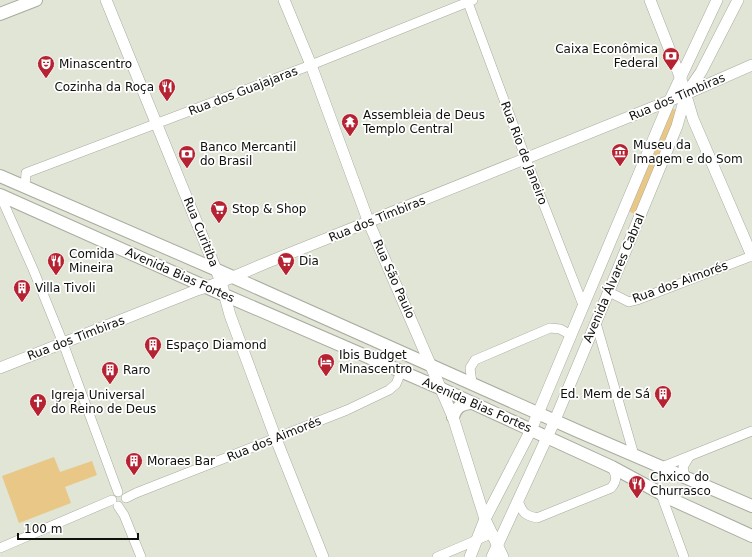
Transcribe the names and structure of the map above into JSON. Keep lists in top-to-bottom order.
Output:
{
  "streets": {
    "main road": ["Avenida Bias Fortes"],
    "street": [
      "Rua dos Guajajaras",
      "Rua dos Timbiras",
      "Rua Rio de Janeiro",
      "Rua Curitiba",
      "Avenida Álvares Cabral",
      "Rua São Paulo",
      "Rua dos Aimorés"
    ]
  },
  "crossings": [
    ["Rua dos Guajajaras", "Rua Rio de Janeiro"],
    ["Rua dos Guajajaras", "Rua Curitiba"],
    ["Rua dos Guajajaras", "Avenida Bias Fortes"],
    ["Rua dos Guajajaras", "Rua São Paulo"],
    ["Rua dos Timbiras", "Rua Rio de Janeiro"],
    ["Rua dos Timbiras", "Rua Curitiba"],
    ["Rua dos Timbiras", "Avenida Bias Fortes"],
    ["Rua dos Timbiras", "Avenida Álvares Cabral"],
    ["Rua dos Timbiras", "Rua São Paulo"],
    ["Rua Rio de Janeiro", "Avenida Álvares Cabral"],
    ["Rua Curitiba", "Avenida Bias Fortes"],
    ["Rua Curitiba", "Rua dos Aimorés"],
    ["Avenida Bias Fortes", "Avenida Álvares Cabral"],
    ["Avenida Bias Fortes", "Rua São Paulo"],
    ["Avenida Bias Fortes", "Rua dos Aimorés"],
    ["Avenida Álvares Cabral", "Rua São Paulo"],
    ["Avenida Álvares Cabral", "Rua dos Aimorés"]
  ],
  "places": {
    "bank": ["Caixa Econômica Federal", "Banco Mercantil do Brasil"],
    "theatre": ["Minascentro"],
    "restaurant": ["Cozinha da Roça", "Comida Mineira", "Chxico do Churrasco"],
    "temple": ["Assembleia de Deus Templo Central"],
    "museum": ["Museu da Imagem e do Som"],
    "supermarket": ["Stop & Shop", "Dia"],
    "building": [
      "Villa Tivoli",
      "Espaço Diamond",
      "Raro",
      "Ed. Mem de Sá",
      "Moraes Bar"
    ],
    "hotel": ["Ibis Budget Minascentro"],
    "church": ["Igreja Universal do Reino de Deus"]
  },
  "scale_bar": "100 m"
}
